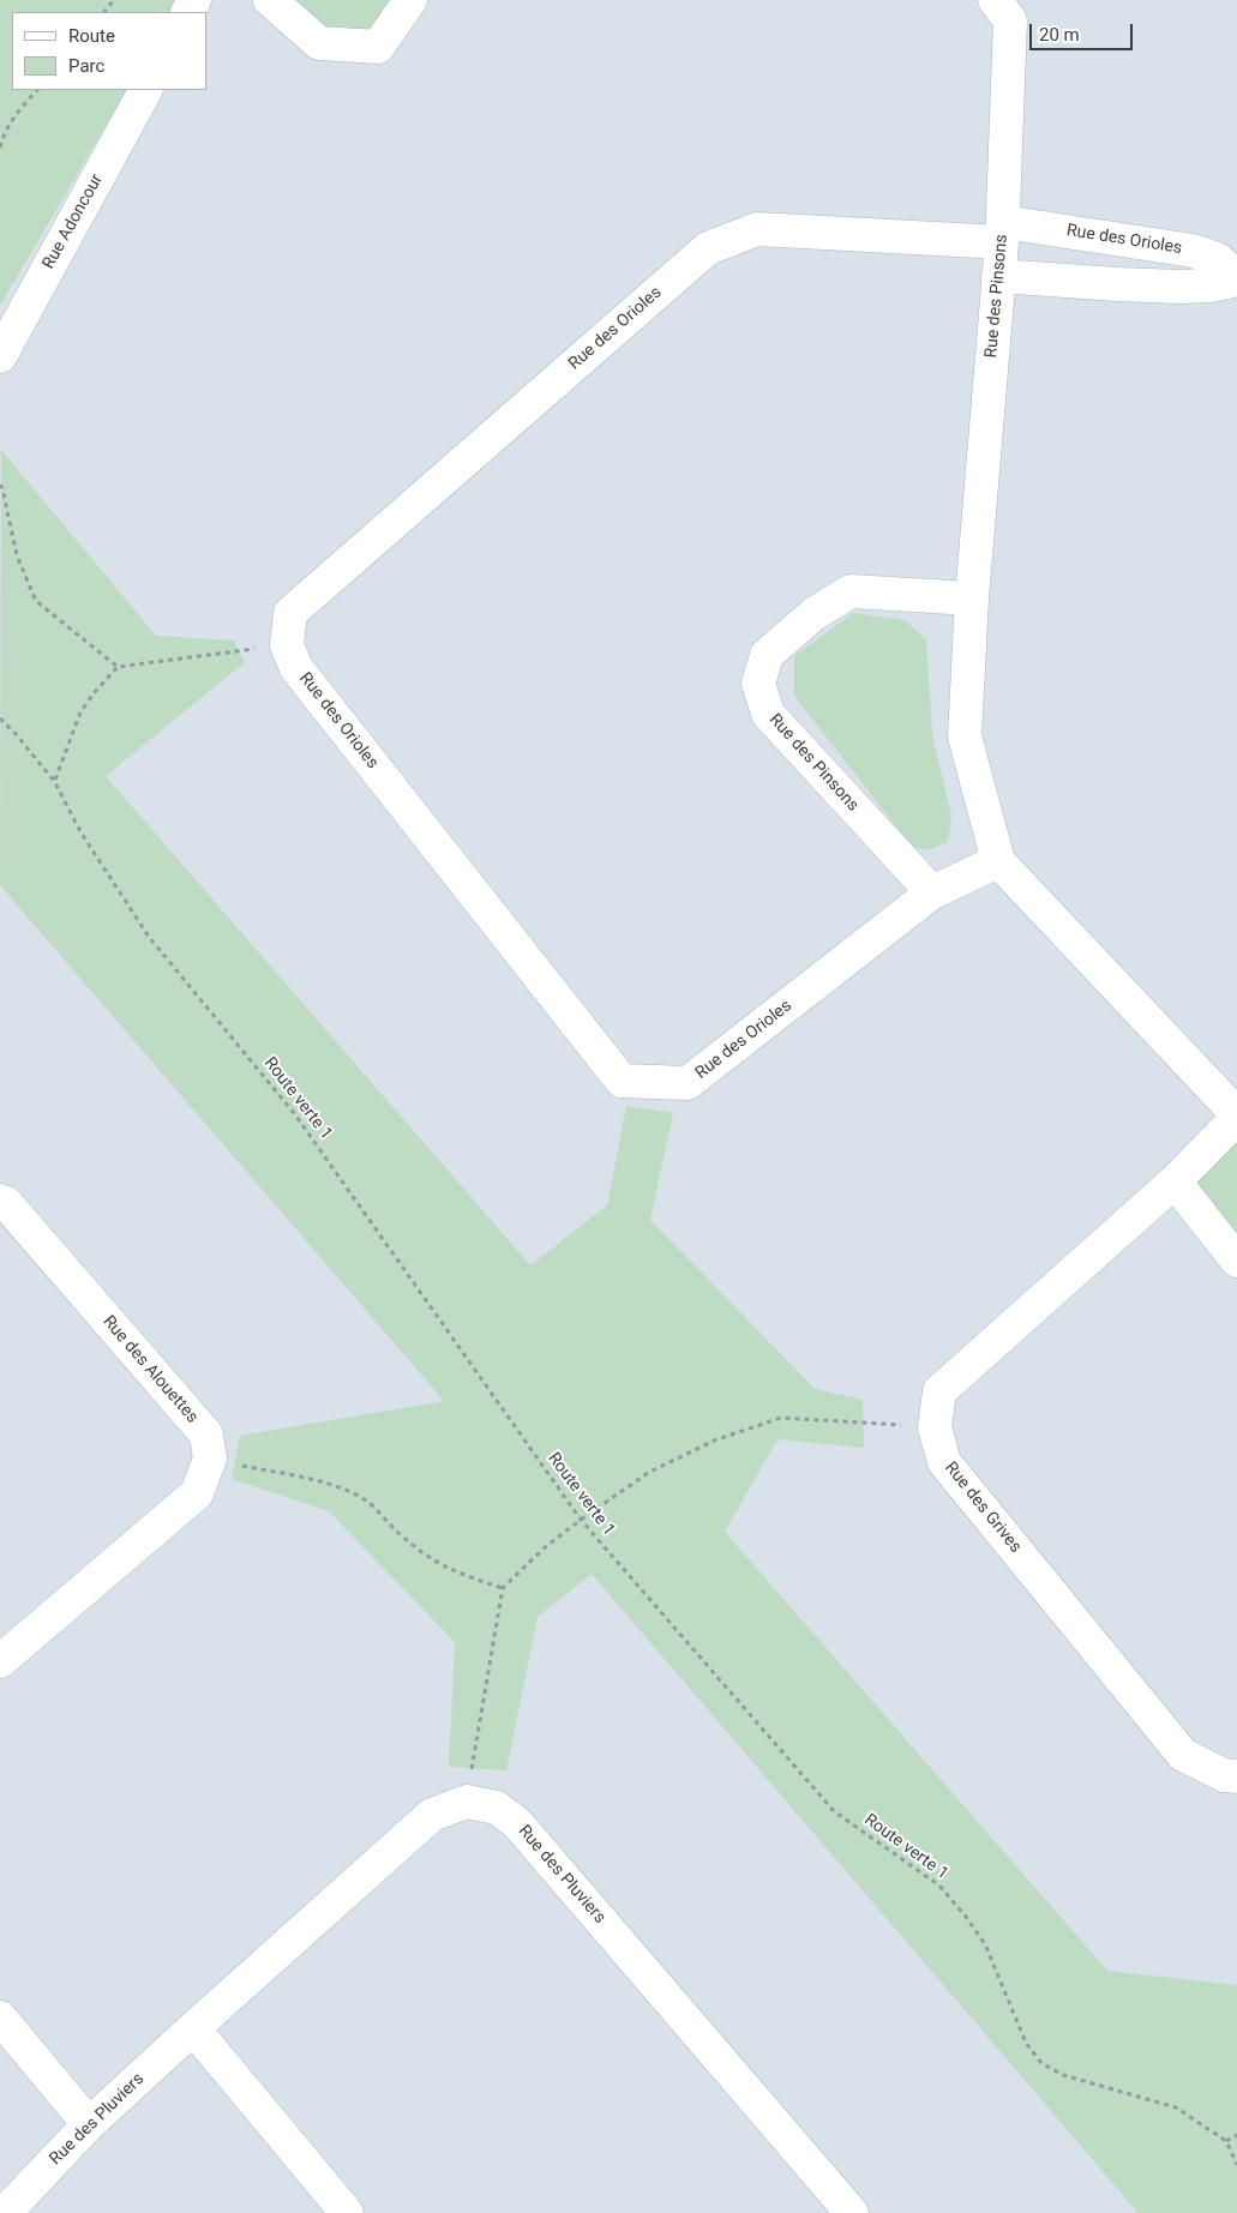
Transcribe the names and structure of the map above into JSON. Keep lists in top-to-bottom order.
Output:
{
  "streets": {
    "street": [
      "Rue Adoncour",
      "Rue des Orioles",
      "Rue des Pinsons",
      "Rue des Alouettes",
      "Rue des Grives",
      "Rue des Pluviers"
    ],
    "path": ["Route verte 1"]
  },
  "crossings": [
    ["Rue des Orioles", "Rue des Pinsons"],
    ["Rue des Pinsons", "Rue des Grives"]
  ],
  "legend": ["Route", "Parc"],
  "scale_bar": "20 m"
}
